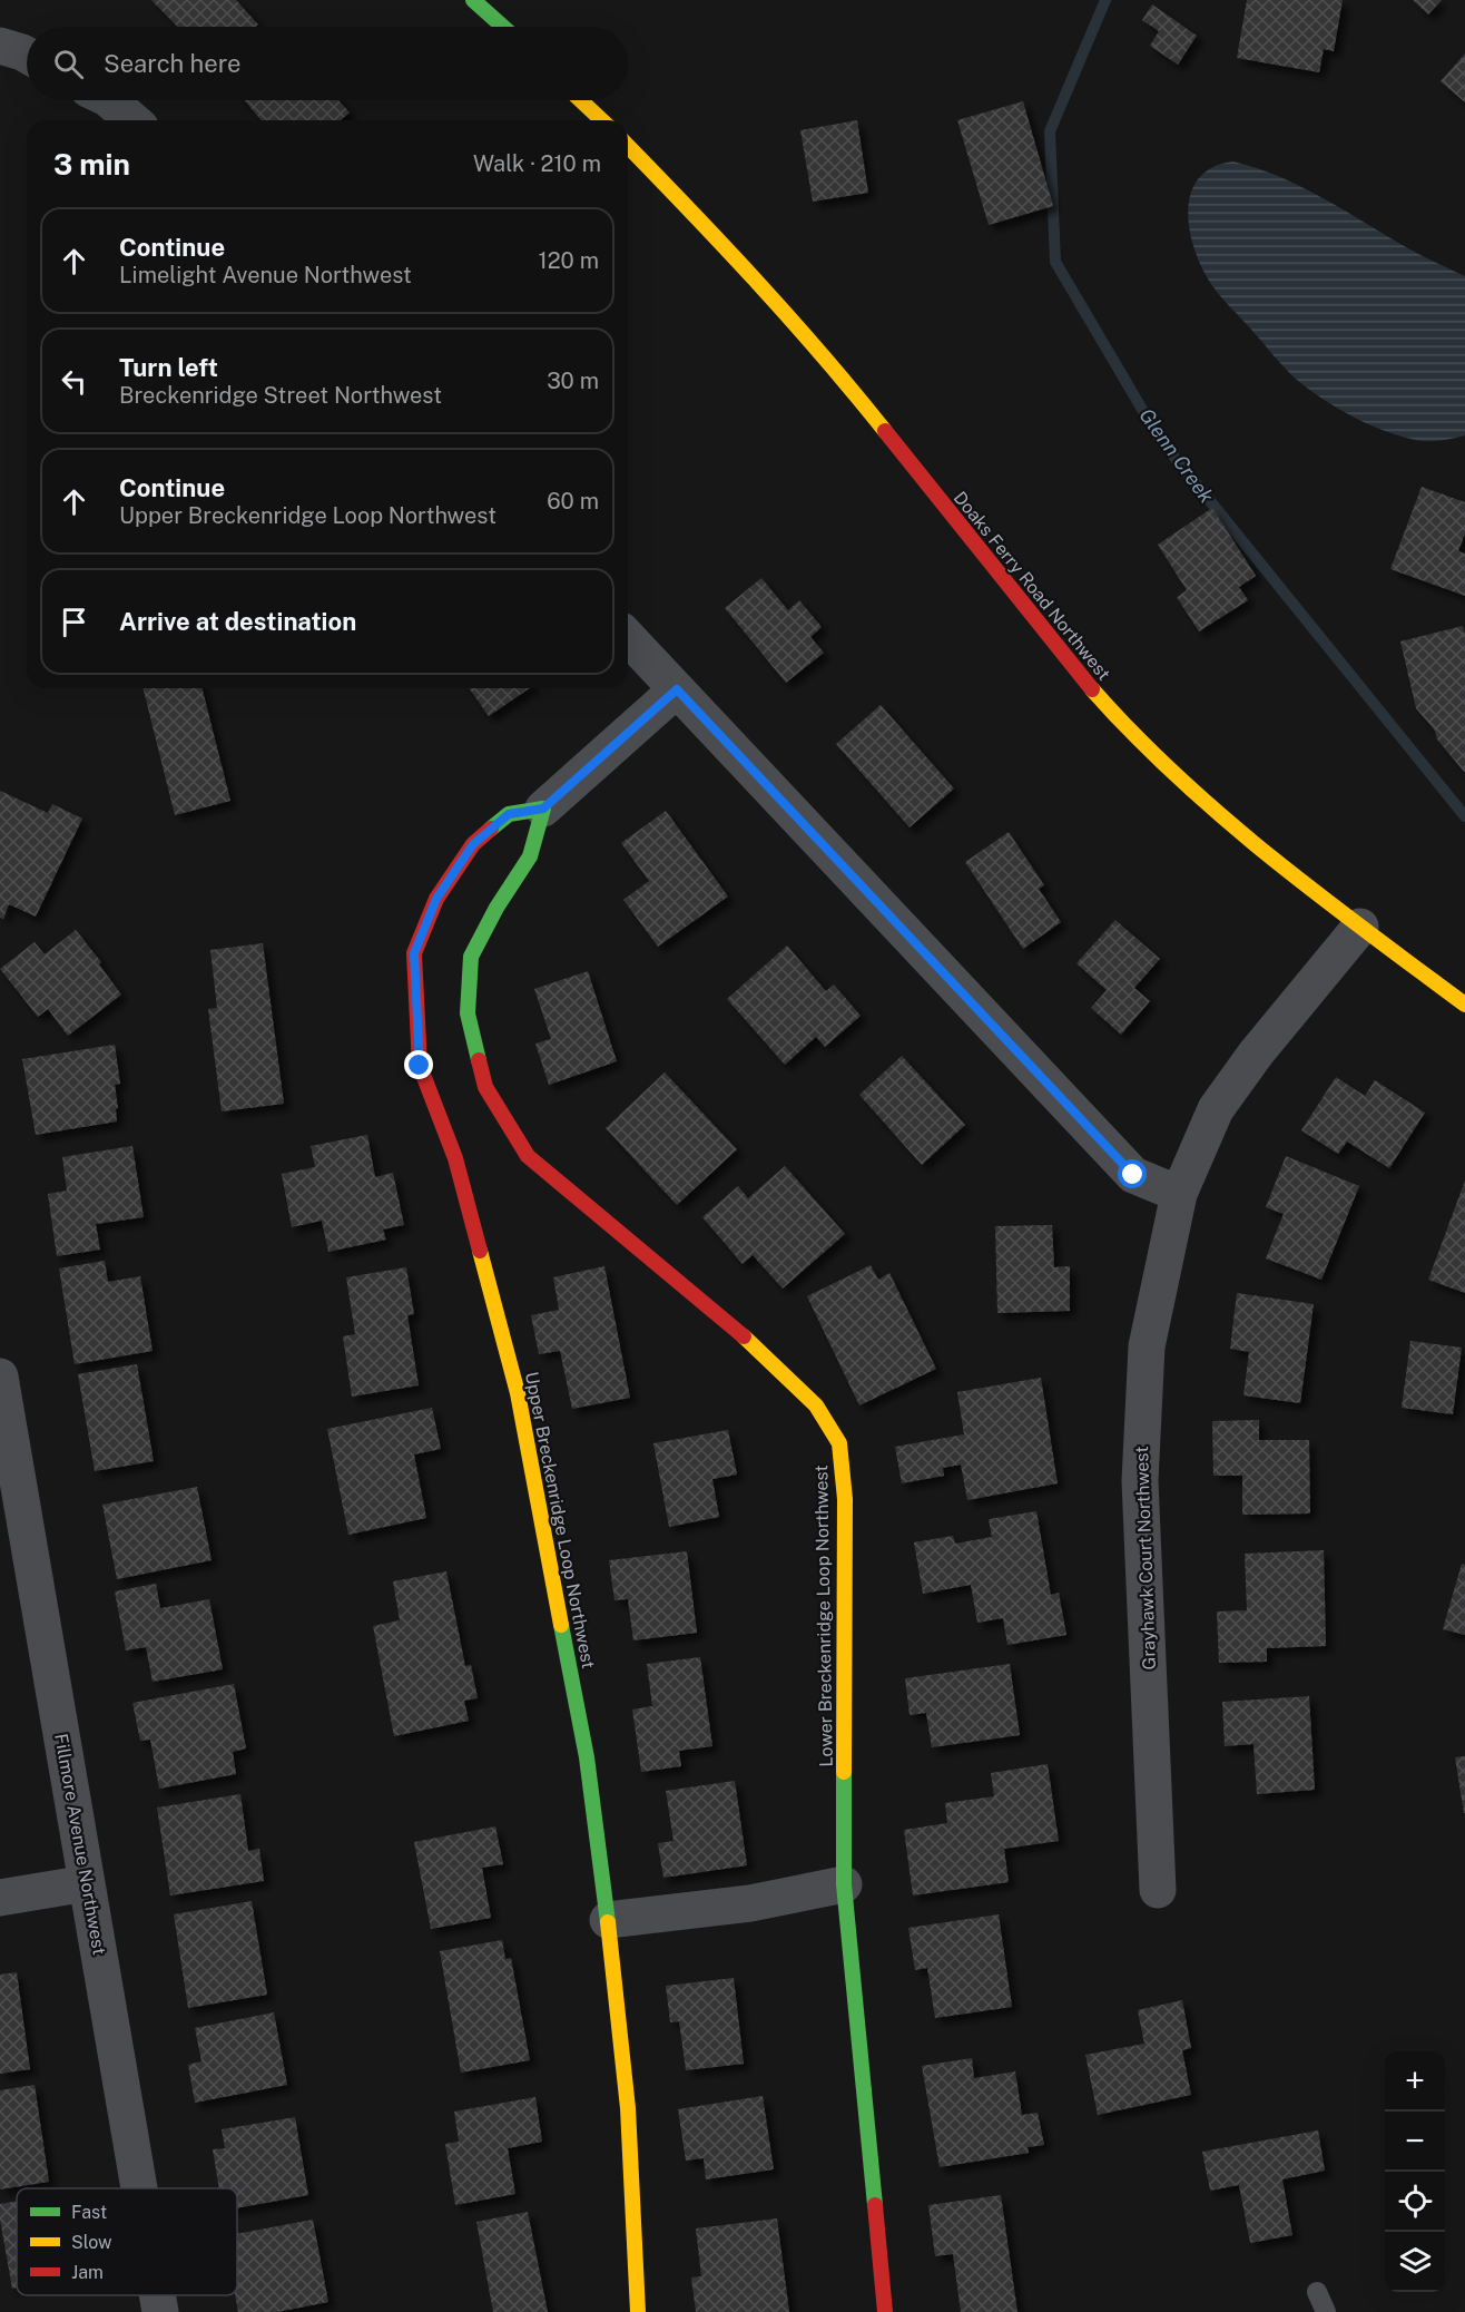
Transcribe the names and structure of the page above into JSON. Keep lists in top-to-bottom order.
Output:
{
  "streets": {
    "street": [
      "Doaks Ferry Road Northwest",
      "Upper Breckenridge Loop Northwest",
      "Grayhawk Court Northwest",
      "Lower Breckenridge Loop Northwest",
      "Fillmore Avenue Northwest"
    ]
  },
  "crossings": [
    ["Doaks Ferry Road Northwest", "Grayhawk Court Northwest"],
    ["Upper Breckenridge Loop Northwest", "Lower Breckenridge Loop Northwest"]
  ],
  "water": ["Glenn Creek"],
  "legend": ["Fast", "Slow", "Jam"],
  "page": {
    "search": "Search here",
    "heading": ["3 min", "Walk · 210 m"],
    "list": [
      ["Continue", "Limelight Avenue Northwest", "120 m"],
      ["Turn left", "Breckenridge Street Northwest", "30 m"],
      ["Continue", "Upper Breckenridge Loop Northwest", "60 m"],
      "Arrive at destination"
    ],
    "map_buttons": ["+", "−"]
  }
}
